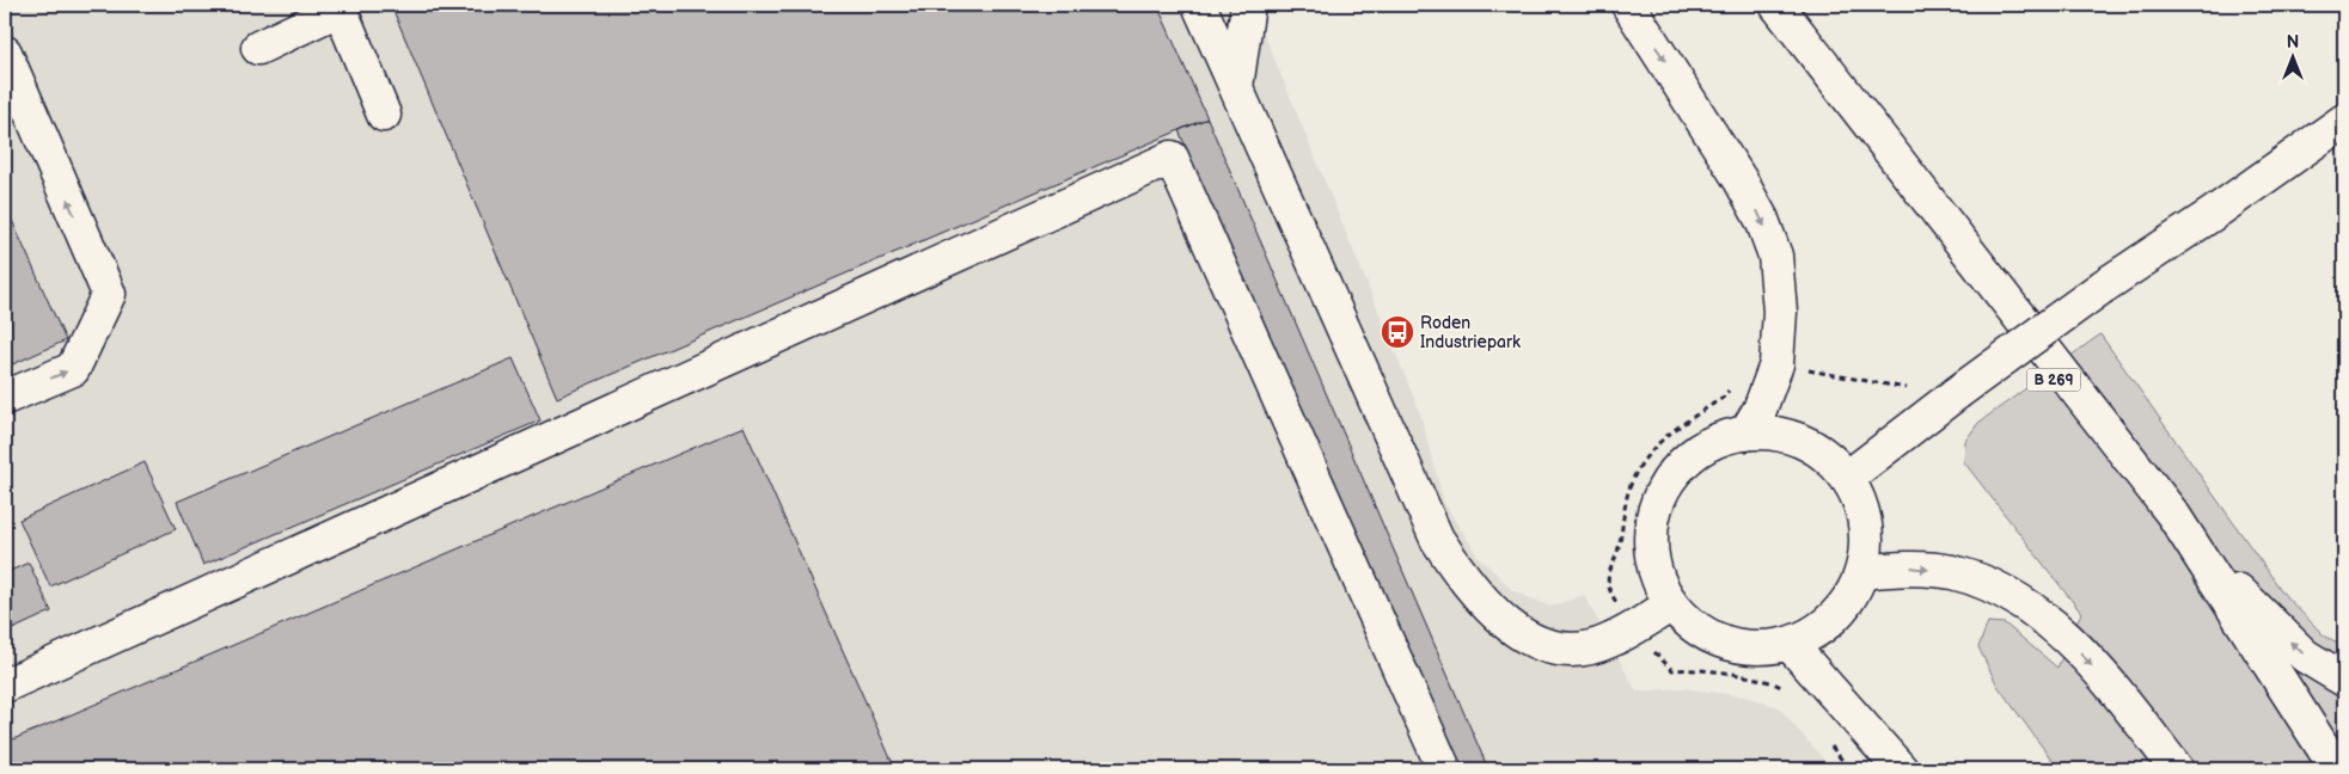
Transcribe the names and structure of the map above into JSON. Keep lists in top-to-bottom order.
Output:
{
  "streets": {
    "main road": ["B 269"]
  },
  "places": {
    "bus stop": ["Roden Industriepark"]
  },
  "north": "top"
}
